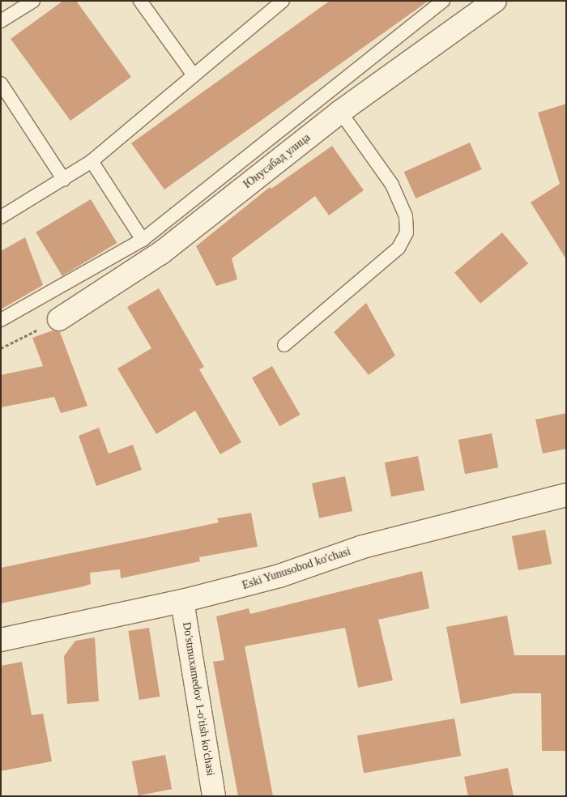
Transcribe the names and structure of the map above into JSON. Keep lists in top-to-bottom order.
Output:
{
  "streets": {
    "street": ["Юнусабад улица", "Eski Yunusobod ko'chasi", "Do'stmuxamedov 1-o'tish ko'chasi"]
  },
  "crossings": [
    ["Eski Yunusobod ko'chasi", "Do'stmuxamedov 1-o'tish ko'chasi"]
  ]
}
